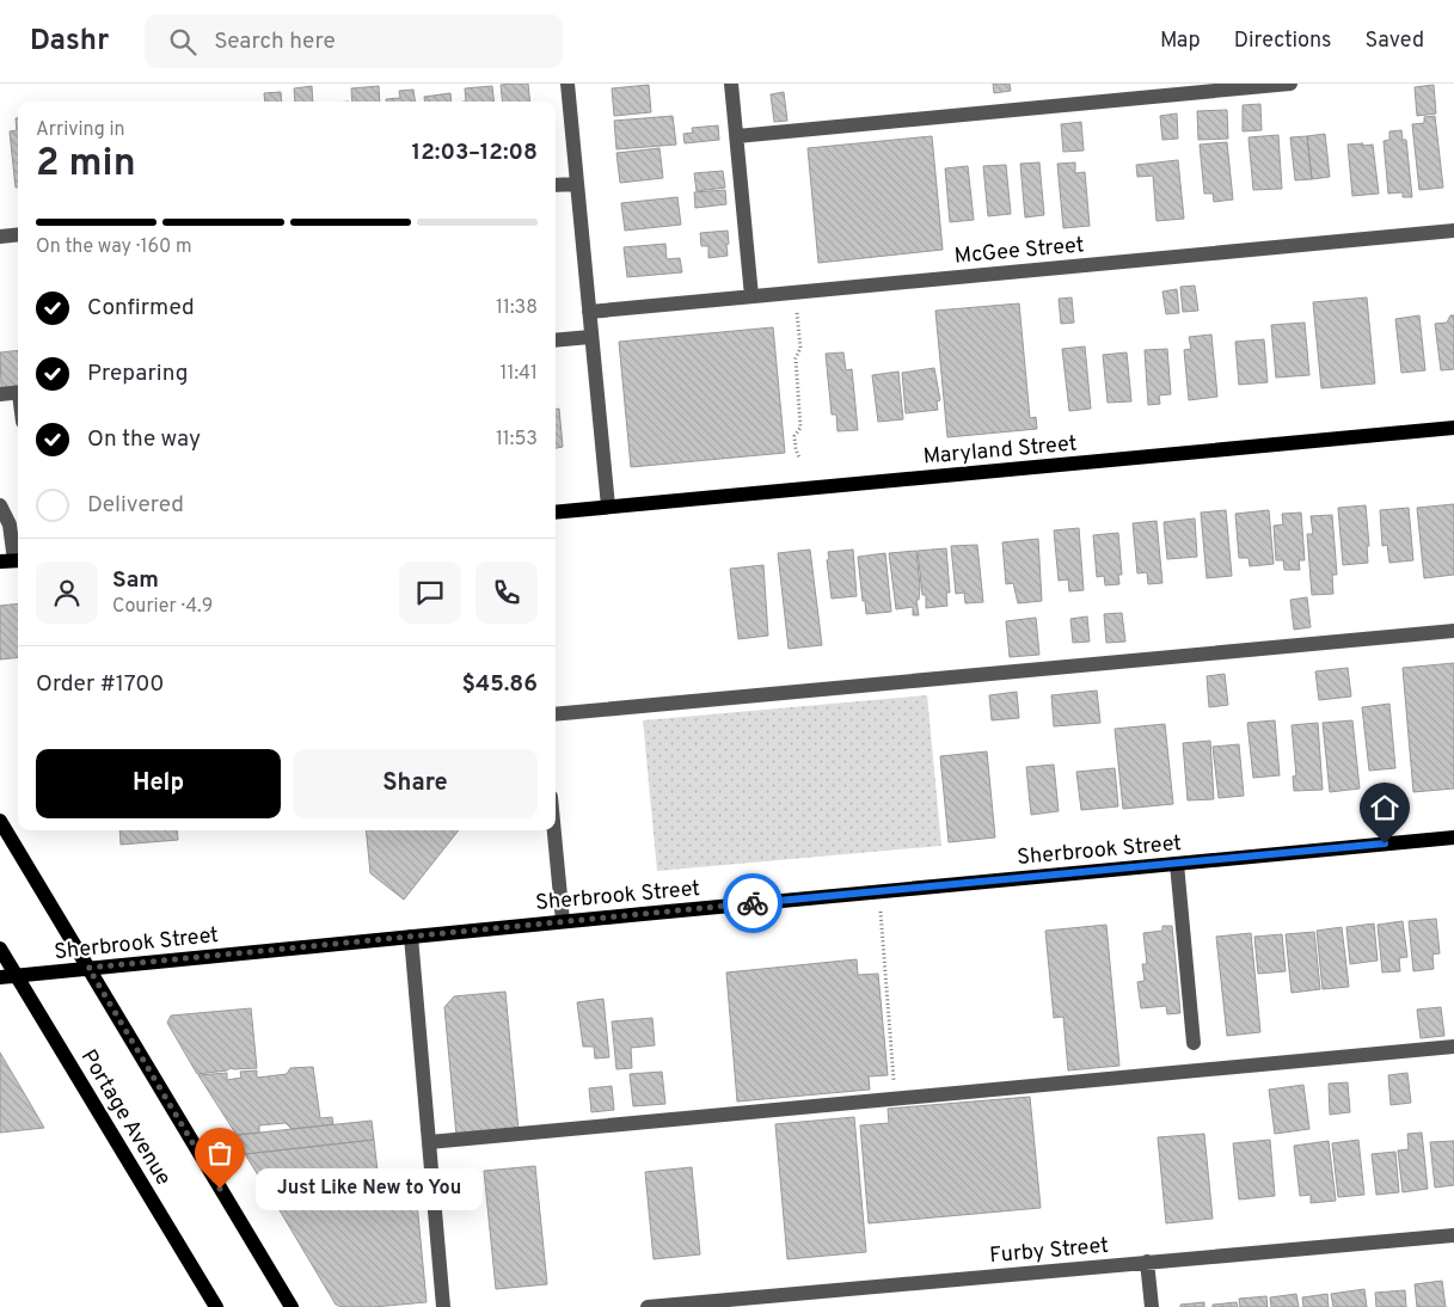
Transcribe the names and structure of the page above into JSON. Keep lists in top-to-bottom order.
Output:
{
  "streets": {
    "main road": ["Maryland Street", "Sherbrook Street", "Portage Avenue"],
    "street": ["McGee Street", "Furby Street"]
  },
  "crossings": [
    ["Sherbrook Street", "Portage Avenue"]
  ],
  "places": ["Just Like New to You"],
  "page": {
    "header": "Dashr",
    "search": "Search here",
    "nav": ["Map", "Directions", "Saved"],
    "heading": ["2 min", "Arriving in", "12:03–12:08"],
    "panel": [
      "Sam",
      "Courier · 4.9",
      "Order #1700",
      "$45.86"
    ],
    "bar": "On the way · 160 m",
    "list": [
      ["Confirmed", "11:38"],
      ["Preparing", "11:41"],
      ["On the way", "11:53"],
      "Delivered"
    ],
    "buttons": ["Help", "Share"],
    "bubble": "Just Like New to You"
  }
}
